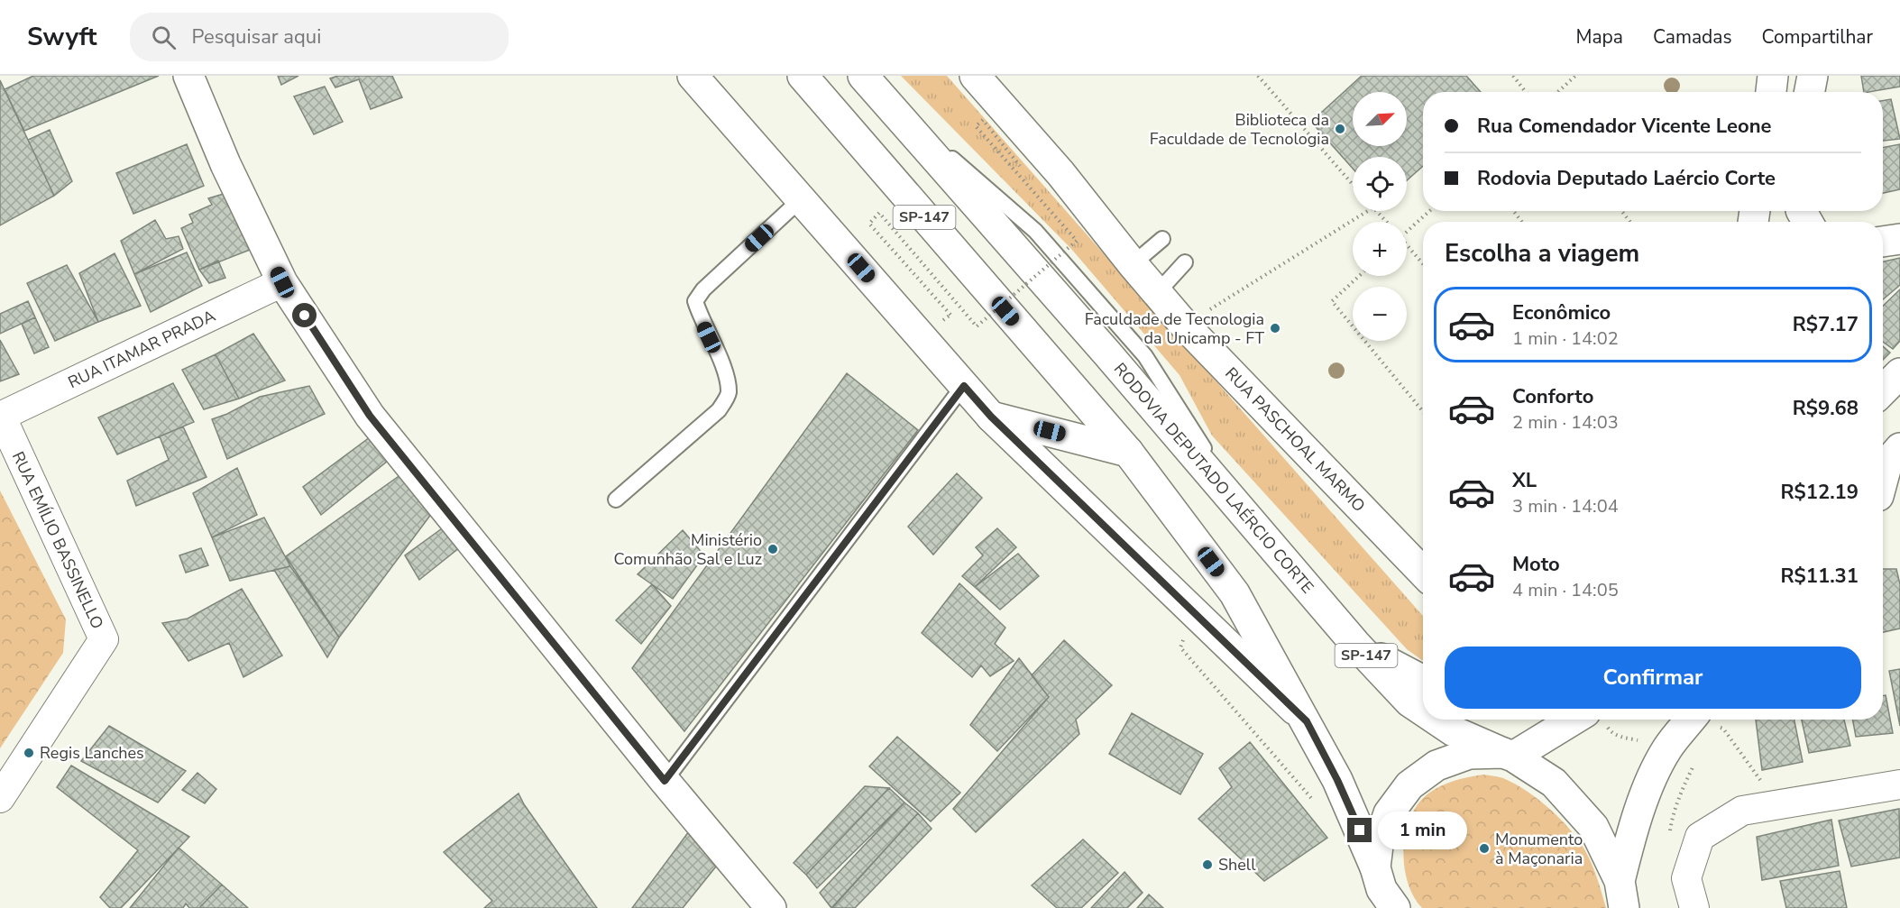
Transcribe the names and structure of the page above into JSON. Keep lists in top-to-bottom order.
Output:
{
  "streets": {
    "main road": ["SP-147", "RUA PASCHOAL MARMO", "RODOVIA DEPUTADO LAÉRCIO CORTE"],
    "street": ["RUA ITAMAR PRADA", "RUA EMÍLIO BASSINELLO"]
  },
  "crossings": [
    ["SP-147", "RODOVIA DEPUTADO LAÉRCIO CORTE"],
    ["RUA ITAMAR PRADA", "RUA EMÍLIO BASSINELLO"]
  ],
  "places": [
    "Biblioteca da Faculdade de Tecnologia",
    "Faculdade de Tecnologia da Unicamp - FT",
    "Ministério Comunhão Sal e Luz",
    "Regis Lanches",
    "Monumento à Maçonaria",
    "Shell"
  ],
  "north": "top right",
  "page": {
    "header": "Swyft",
    "search": "Pesquisar aqui",
    "nav": ["Mapa", "Camadas", "Compartilhar"],
    "map_buttons": ["+", "−"],
    "banner": ["Rua Comendador Vicente Leone", "Rodovia Deputado Laércio Corte"],
    "heading": "Escolha a viagem",
    "list": [
      {
        "name": "Econômico",
        "note": "1 min · 14:02",
        "value": "R$7.17"
      },
      {
        "name": "Conforto",
        "note": "2 min · 14:03",
        "value": "R$9.68"
      },
      {
        "name": "XL",
        "note": "3 min · 14:04",
        "value": "R$12.19"
      },
      {
        "name": "Moto",
        "note": "4 min · 14:05",
        "value": "R$11.31"
      }
    ],
    "buttons": "Confirmar",
    "bubble": "1 min"
  }
}
